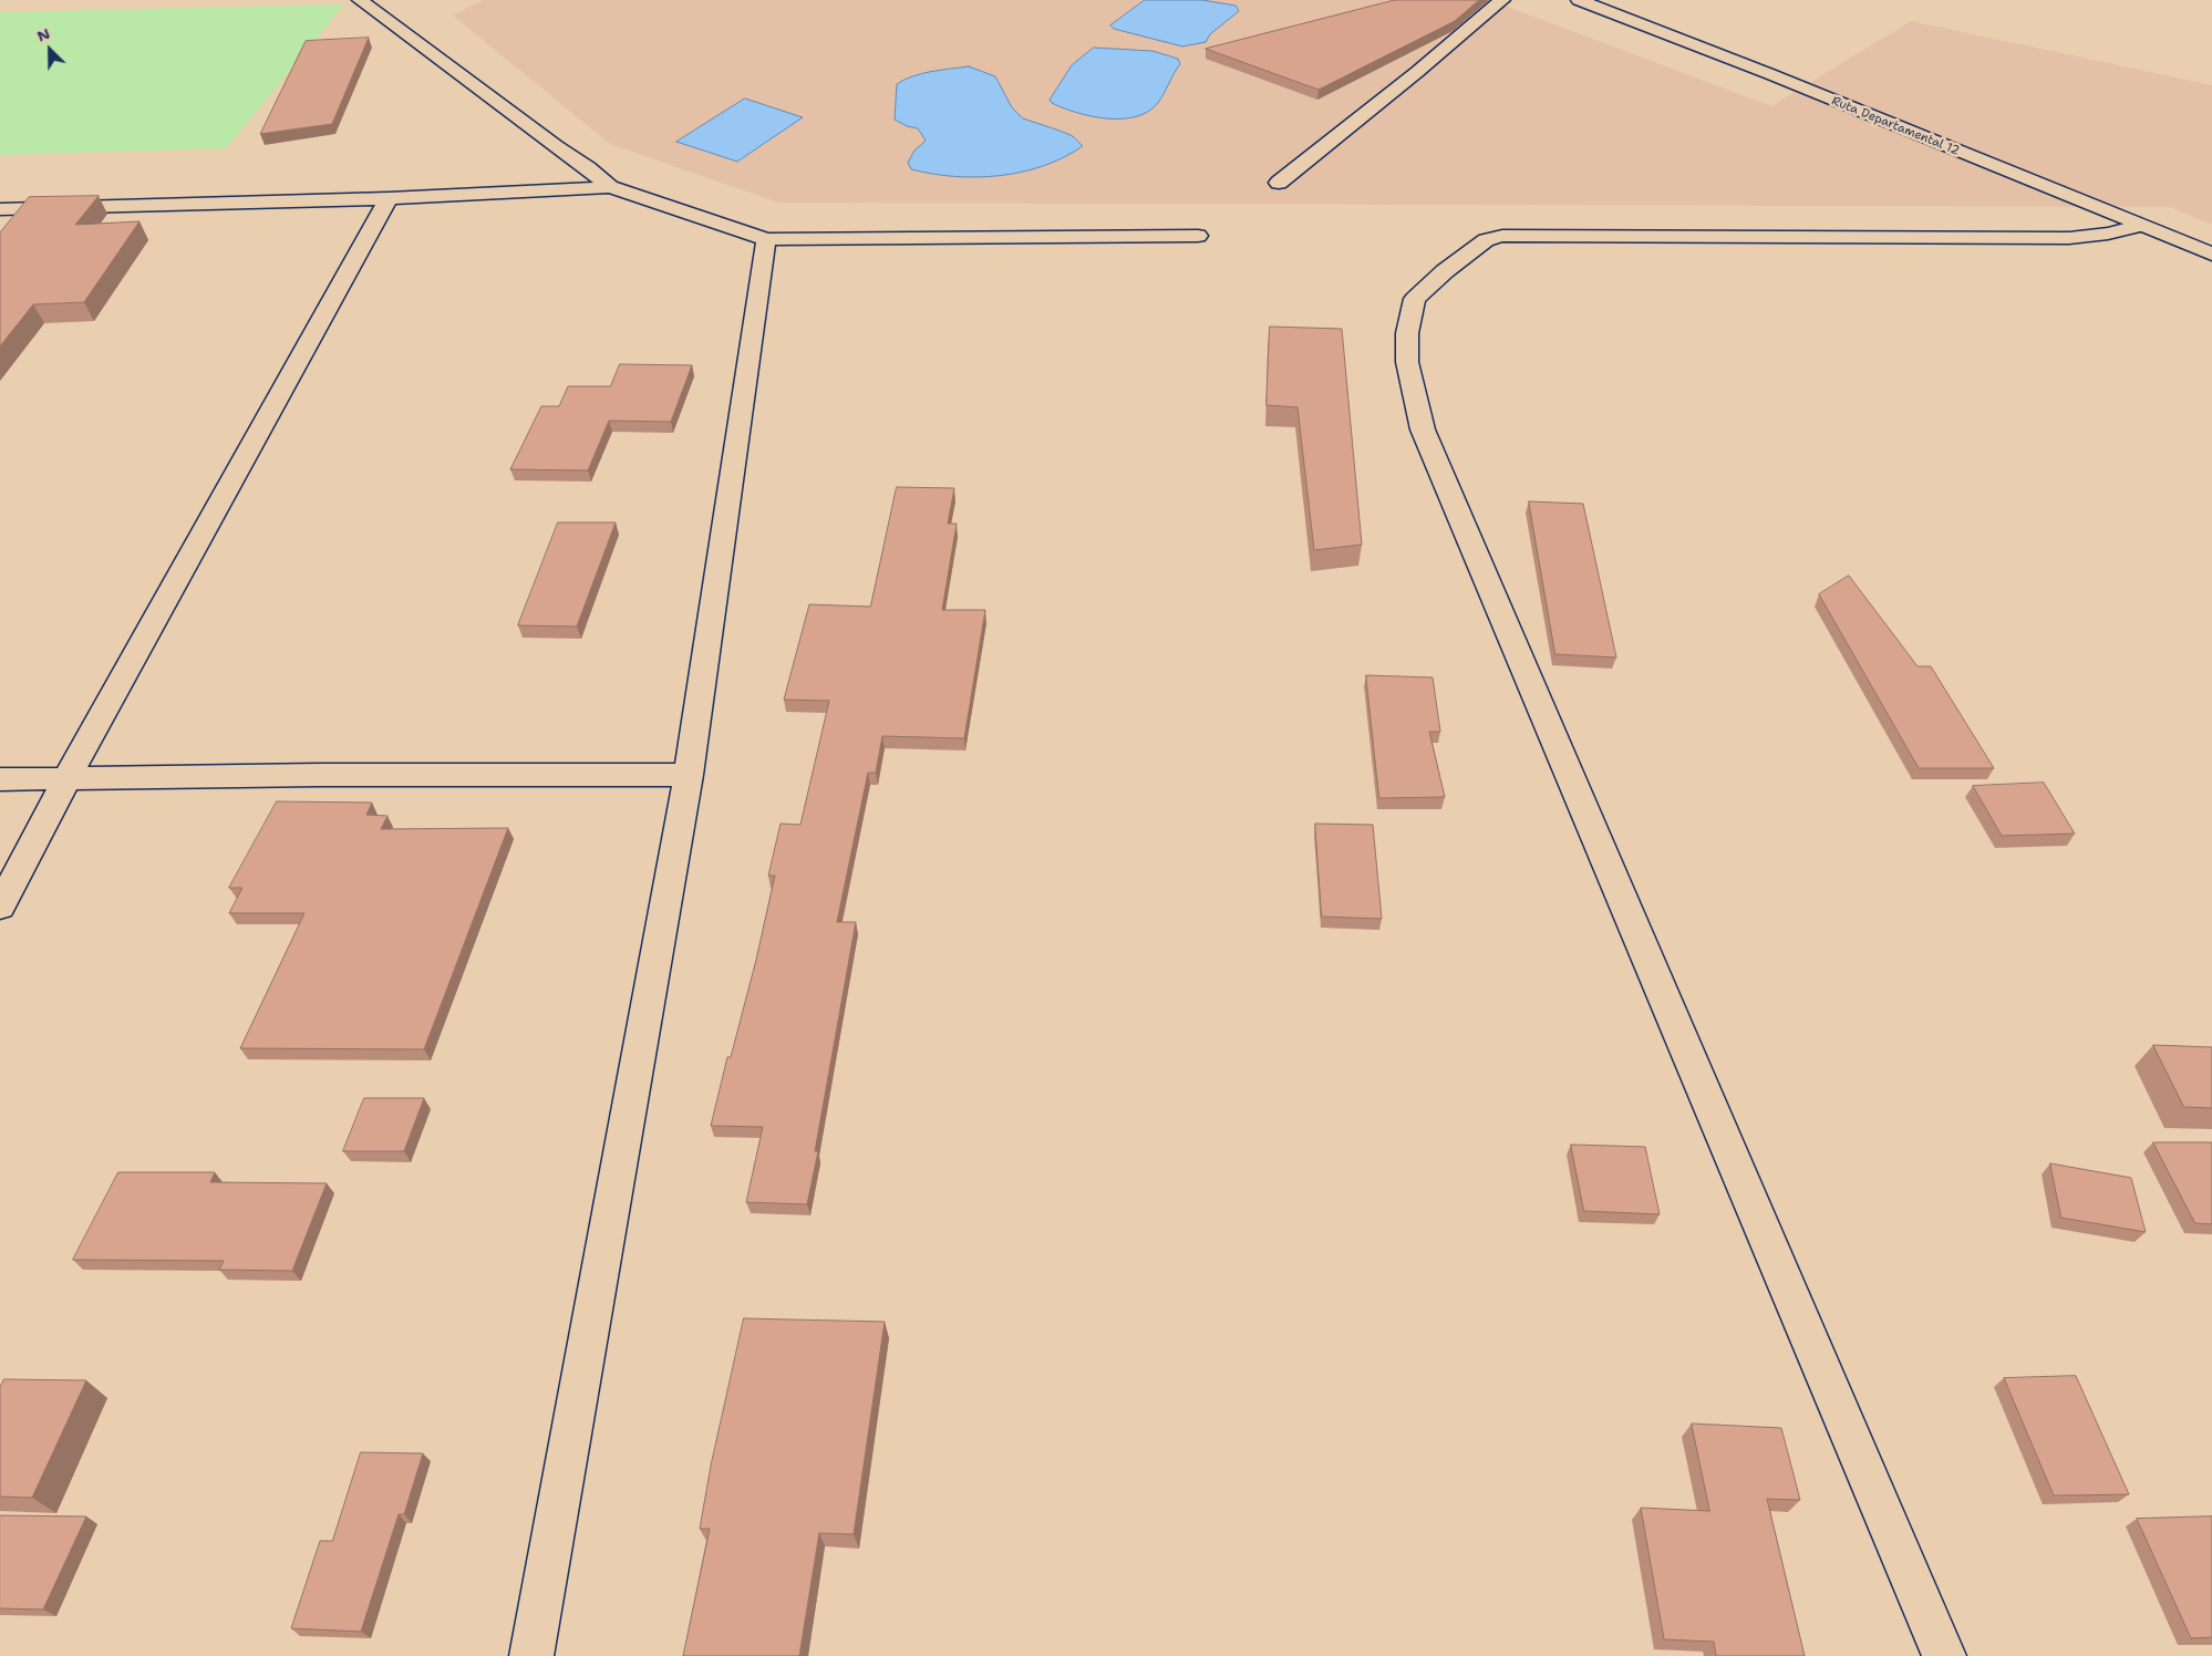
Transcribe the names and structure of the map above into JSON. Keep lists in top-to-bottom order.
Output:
{
  "streets": {
    "street": ["Ruta Departamental 12"]
  },
  "north": "top left"
}
